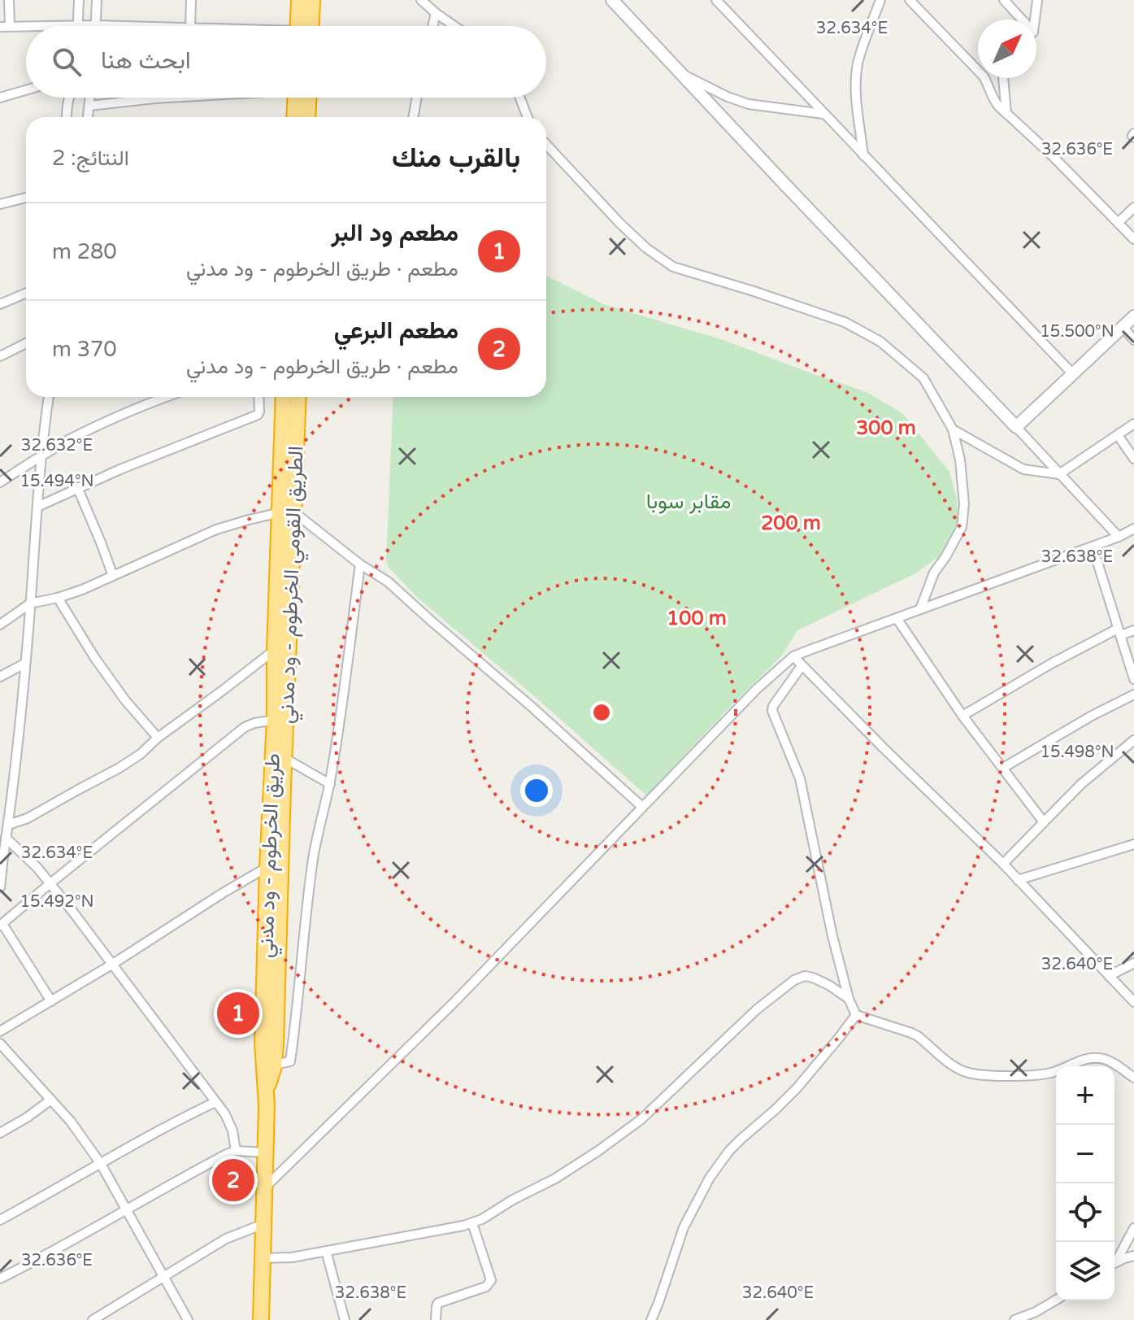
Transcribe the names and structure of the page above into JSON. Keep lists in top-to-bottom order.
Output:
{
  "streets": {
    "highway": ["الطريق القومي الخرطوم - ود مدني", "طريق الخرطوم - ود مدني"]
  },
  "crossings": [
    ["الطريق القومي الخرطوم - ود مدني", "طريق الخرطوم - ود مدني"]
  ],
  "parks": ["مقابر سوبا"],
  "north": "top right",
  "page": {
    "search": "ابحث هنا",
    "heading": ["بالقرب منك", "النتائج: 2"],
    "list": [
      {
        "mark": "1",
        "name": "مطعم ود البر",
        "note": "مطعم · طريق الخرطوم - ود مدني",
        "value": "280 m"
      },
      {
        "mark": "2",
        "name": "مطعم البرعي",
        "note": "مطعم · طريق الخرطوم - ود مدني",
        "value": "370 m"
      }
    ],
    "pins": ["1", "2"],
    "map_buttons": ["+", "−"]
  },
  "coordinates": [
    "32.634°E",
    "32.636°E",
    "15.500°N",
    "32.632°E",
    "15.494°N",
    "32.638°E",
    "15.498°N",
    "15.492°N",
    "32.640°E"
  ],
  "rings": ["300 m", "200 m", "100 m"]
}
